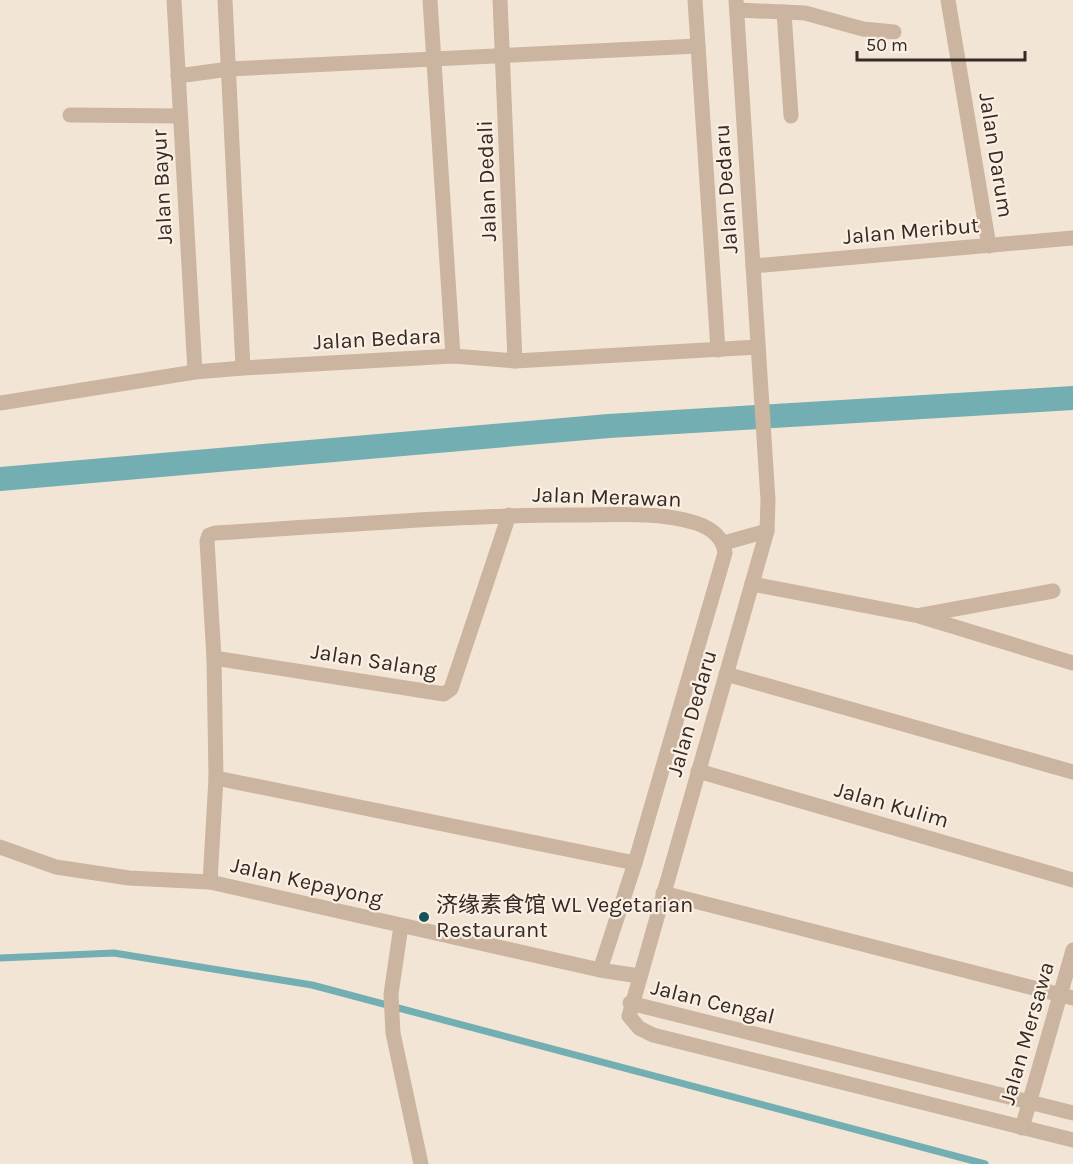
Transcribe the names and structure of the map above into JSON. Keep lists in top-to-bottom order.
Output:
{
  "streets": {
    "street": [
      "Jalan Darum",
      "Jalan Dedali",
      "Jalan Bayur",
      "Jalan Dedaru",
      "Jalan Meribut",
      "Jalan Bedara",
      "Jalan Merawan",
      "Jalan Salang",
      "Jalan Kulim",
      "Jalan Kepayong",
      "Jalan Cengal",
      "Jalan Mersawa"
    ]
  },
  "crossings": [
    ["Jalan Darum", "Jalan Meribut"],
    ["Jalan Dedali", "Jalan Bedara"],
    ["Jalan Bayur", "Jalan Bedara"],
    ["Jalan Dedaru", "Jalan Meribut"],
    ["Jalan Dedaru", "Jalan Bedara"],
    ["Jalan Dedaru", "Jalan Kulim"],
    ["Jalan Dedaru", "Jalan Kepayong"],
    ["Jalan Dedaru", "Jalan Cengal"],
    ["Jalan Merawan", "Jalan Salang"],
    ["Jalan Merawan", "Jalan Kepayong"],
    ["Jalan Salang", "Jalan Kepayong"],
    ["Jalan Cengal", "Jalan Mersawa"]
  ],
  "places": ["济缘素食馆 WL Vegetarian Restaurant"],
  "scale_bar": "50 m"
}
